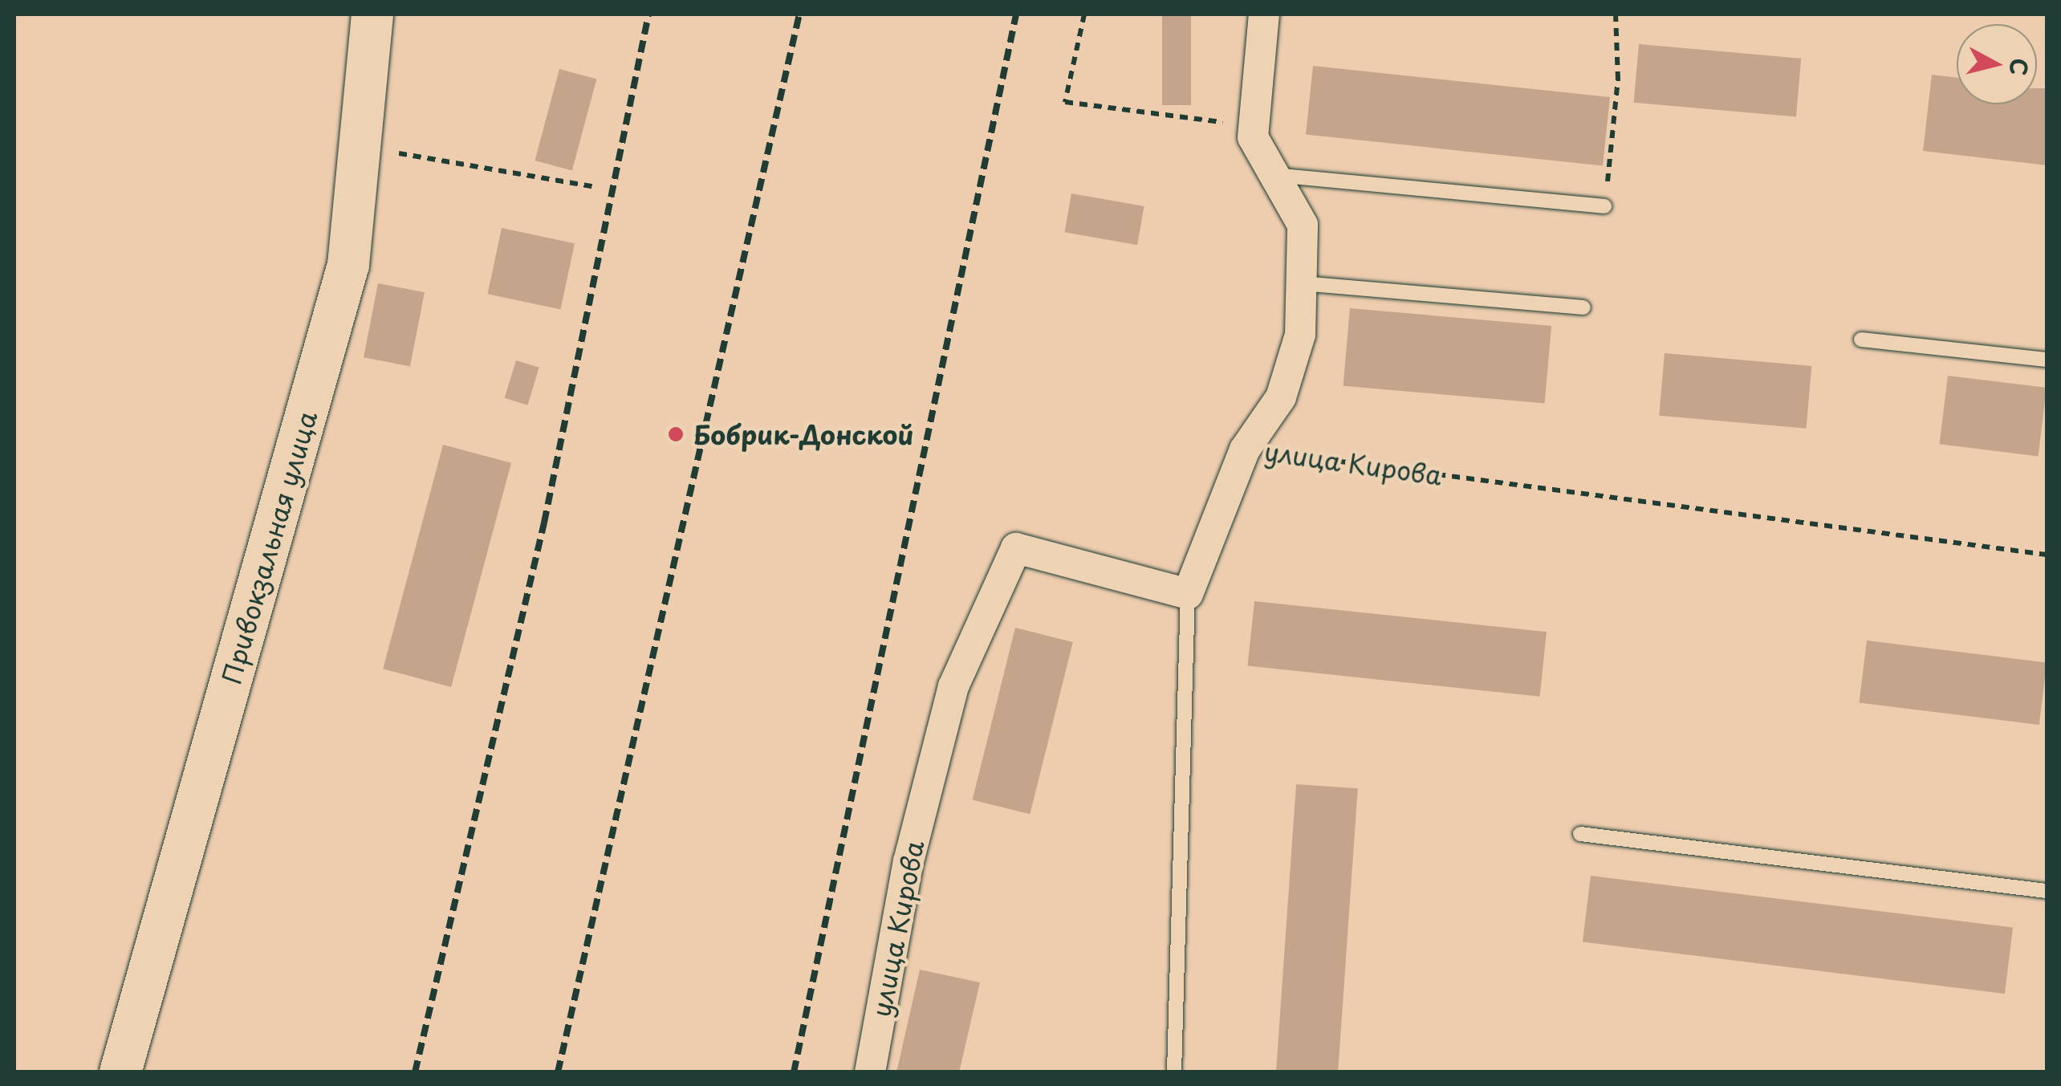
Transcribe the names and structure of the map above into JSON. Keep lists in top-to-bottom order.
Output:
{
  "streets": {
    "street": ["улица Кирова", "Привокзальная улица"]
  },
  "places": ["Бобрик-Донской"],
  "north": "right"
}
